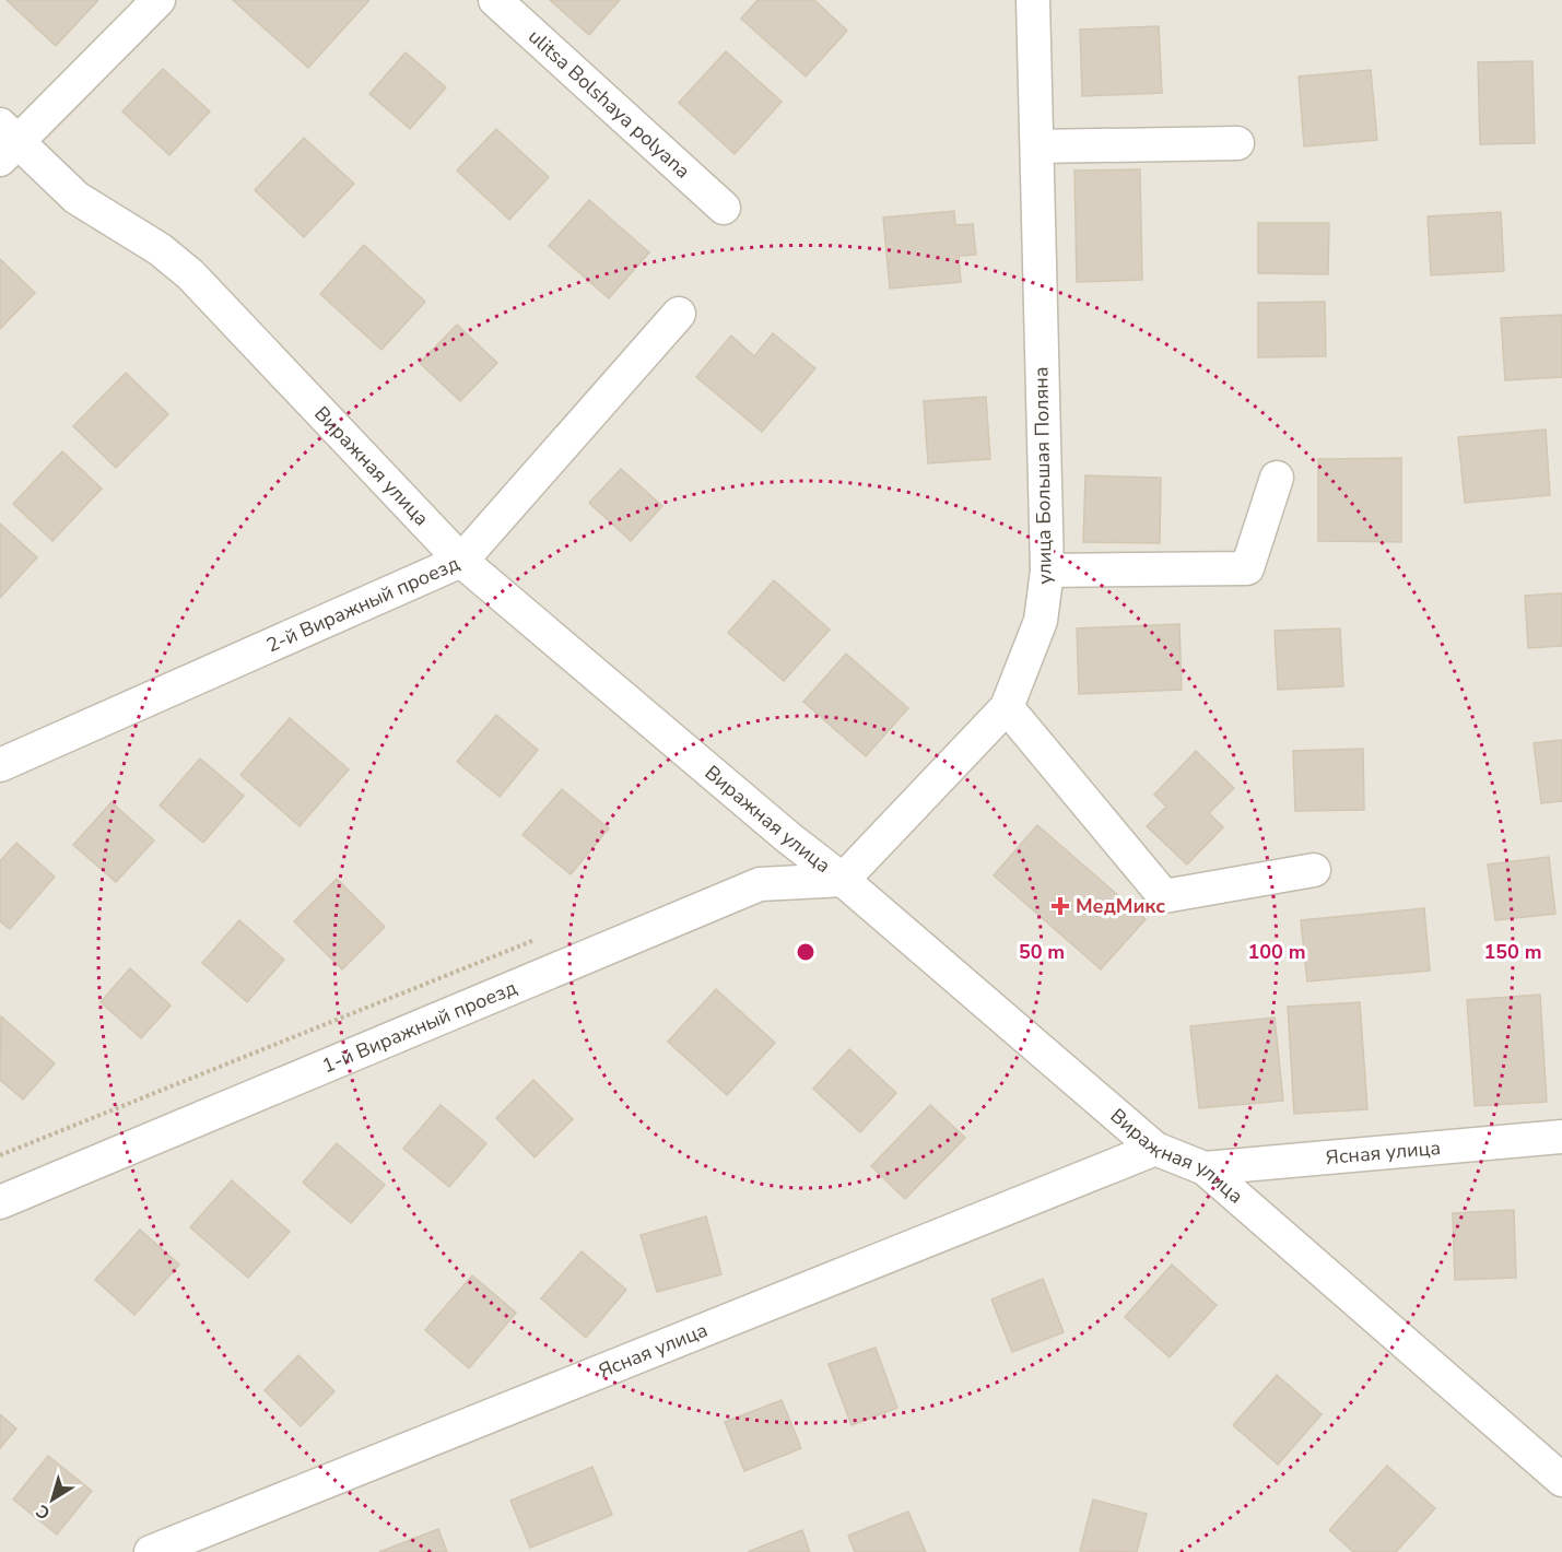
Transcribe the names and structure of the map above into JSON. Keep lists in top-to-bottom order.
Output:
{
  "streets": {
    "street": [
      "ulitsa Bolshaya polyana",
      "Виражная улица",
      "улица Большая Поляна",
      "2-й Виражный проезд",
      "1-й Виражный проезд",
      "Ясная улица"
    ]
  },
  "crossings": [
    ["Виражная улица", "улица Большая Поляна"],
    ["Виражная улица", "2-й Виражный проезд"],
    ["Виражная улица", "1-й Виражный проезд"],
    ["Виражная улица", "Ясная улица"],
    ["улица Большая Поляна", "1-й Виражный проезд"]
  ],
  "places": {
    "health": ["МедМикс"]
  },
  "north": "bottom left",
  "rings": ["50 m", "100 m", "150 m"]
}
